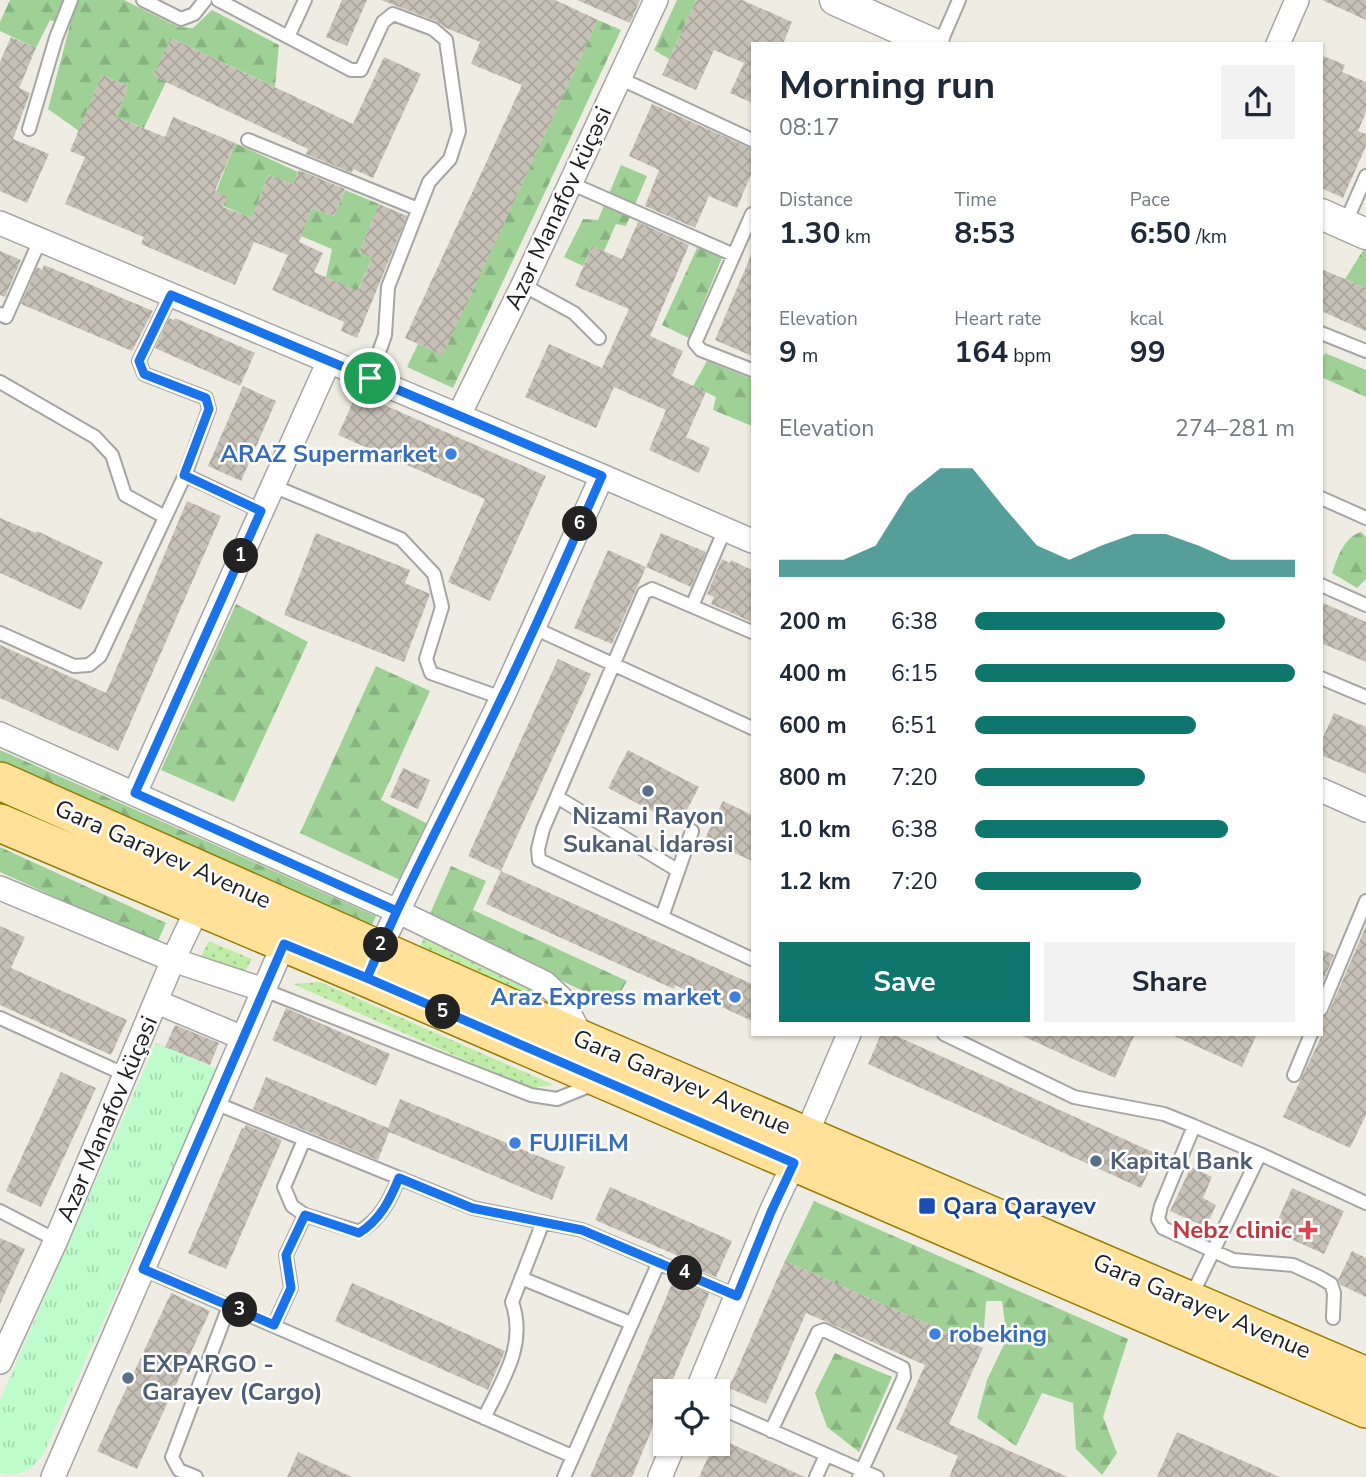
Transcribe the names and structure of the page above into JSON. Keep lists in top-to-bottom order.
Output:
{
  "streets": {
    "main road": ["Gara Garayev Avenue"],
    "street": ["Azər Manafov küçəsi"]
  },
  "crossings": [
    ["Azər Manafov küçəsi", "Gara Garayev Avenue"]
  ],
  "places": {
    "other": [
      "ARAZ Supermarket",
      "Nizami Rayon Sukanal İdarəsi",
      "Araz Express market",
      "FUJIFiLM",
      "Kapital Bank",
      "robeking",
      "EXPARGO - Garayev (Cargo)"
    ],
    "transit": ["Qara Qarayev"],
    "health": ["Nebz clinic"]
  },
  "page": {
    "heading": ["Morning run", "08:17"],
    "stats": [
      ["Distance", "1.30 km"],
      ["Time", "8:53"],
      ["Pace", "6:50 /km"],
      ["Elevation", "9 m"],
      ["Heart rate", "164 bpm"],
      ["kcal", "99"]
    ],
    "chart": ["Elevation", "274–281 m"],
    "pins": [
      "6",
      "1",
      "2",
      "5",
      "4",
      "3"
    ],
    "list": [
      {
        "name": "200 m",
        "note": "6:38"
      },
      {
        "name": "400 m",
        "note": "6:15"
      },
      {
        "name": "600 m",
        "note": "6:51"
      },
      {
        "name": "800 m",
        "note": "7:20"
      },
      {
        "name": "1.0 km",
        "note": "6:38"
      },
      {
        "name": "1.2 km",
        "note": "7:20"
      }
    ],
    "buttons": ["Save", "Share"]
  }
}
